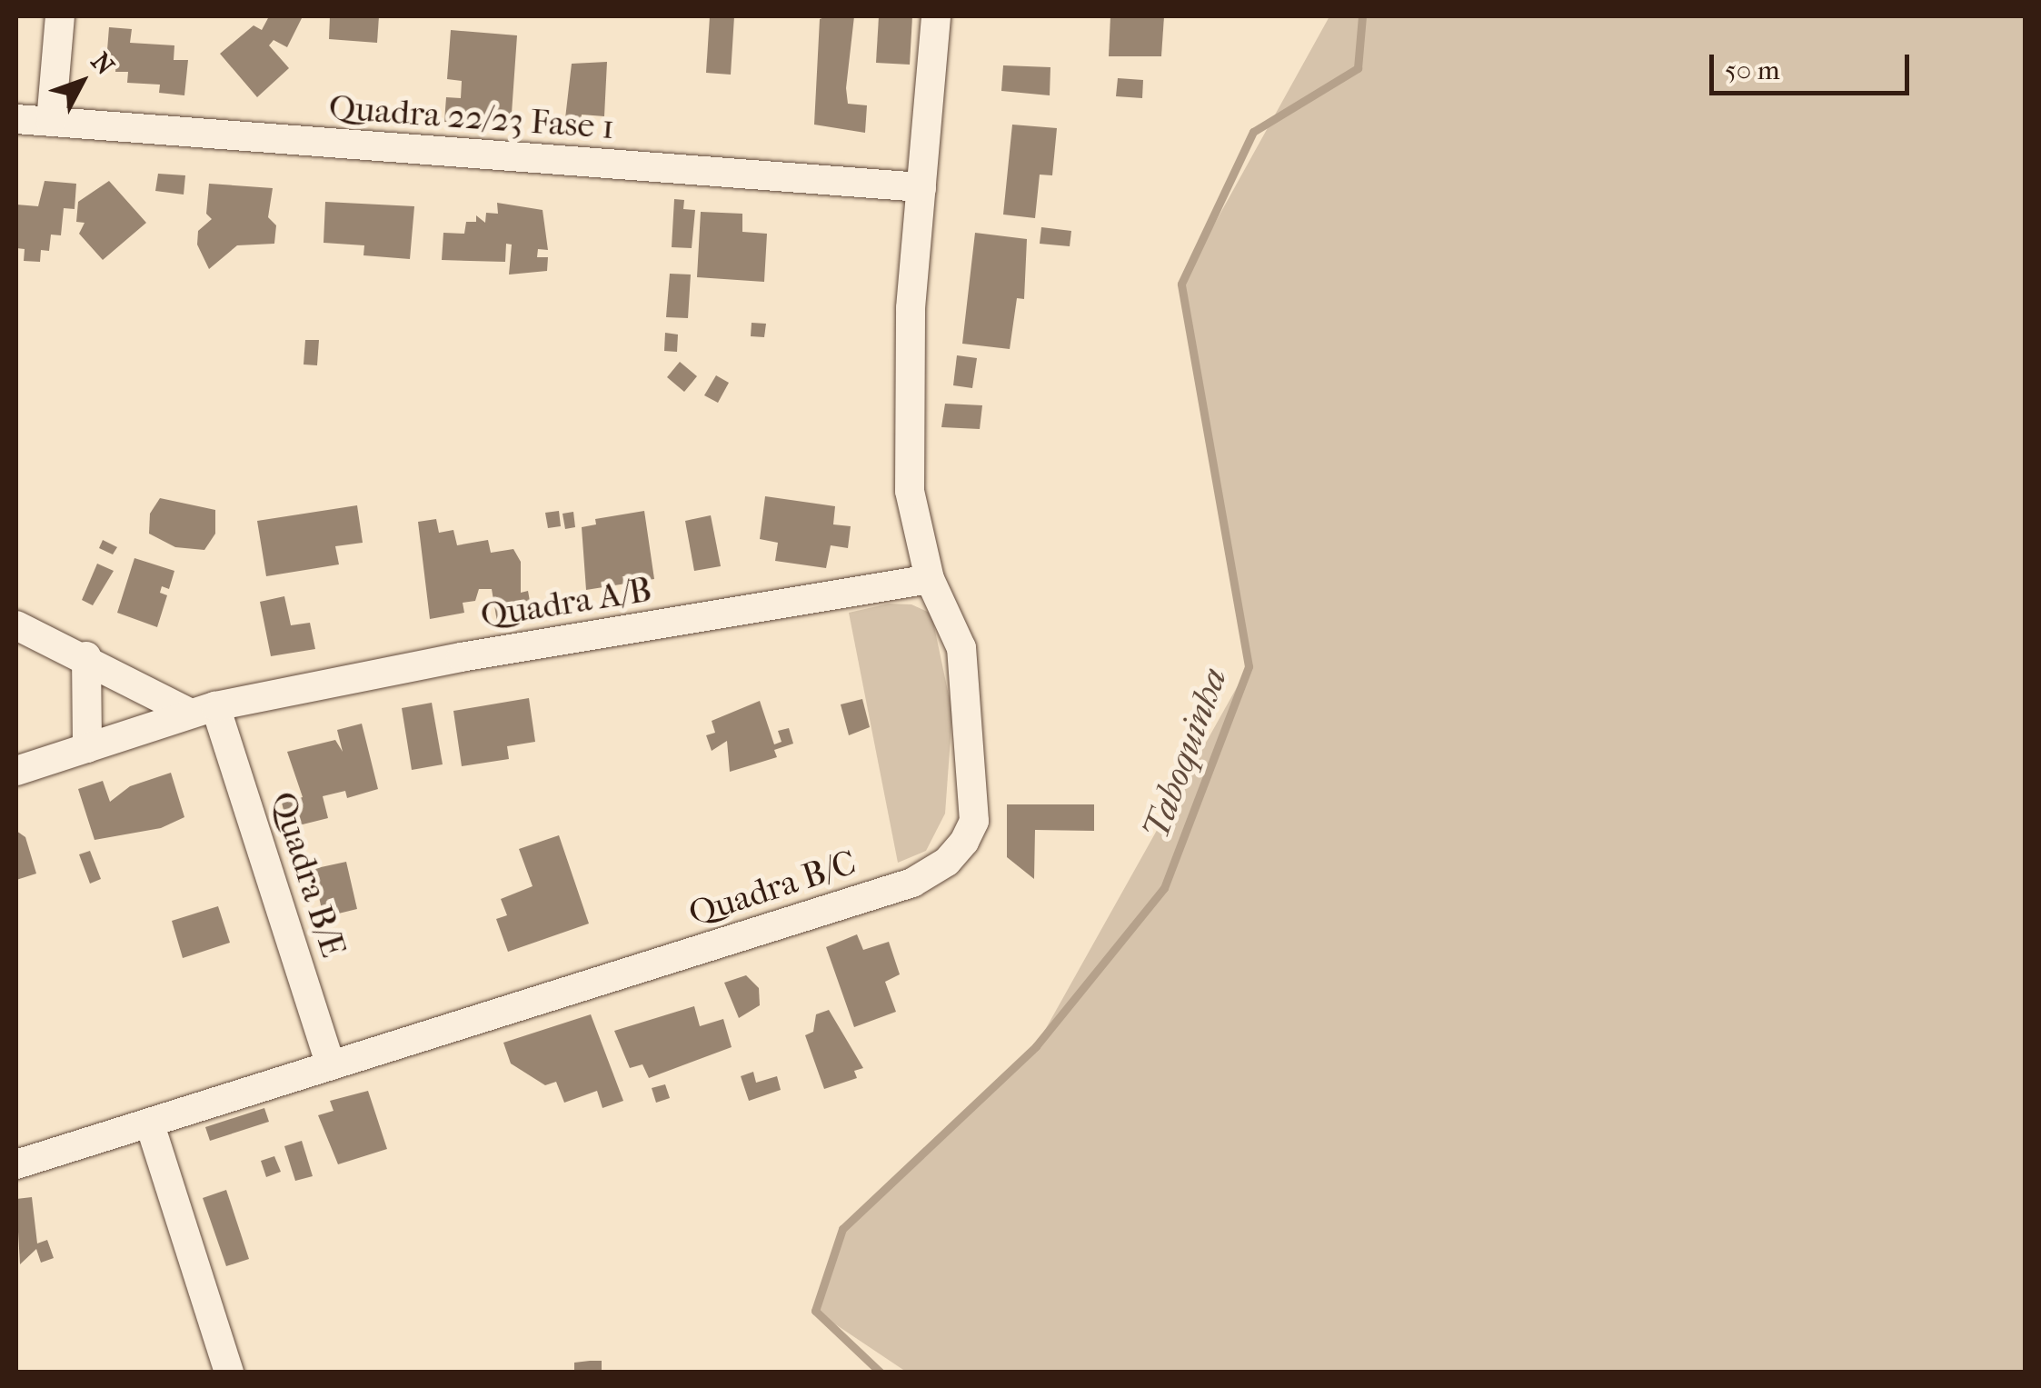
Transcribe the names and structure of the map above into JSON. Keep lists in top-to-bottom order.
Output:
{
  "streets": {
    "street": [
      "Quadra 22/23 Fase 1",
      "Quadra A/B",
      "Quadra B/E",
      "Quadra B/C"
    ]
  },
  "crossings": [
    ["Quadra 22/23 Fase 1", "Quadra B/C"],
    ["Quadra A/B", "Quadra B/E"],
    ["Quadra A/B", "Quadra B/C"],
    ["Quadra B/E", "Quadra B/C"]
  ],
  "water": ["Taboquinha"],
  "scale_bar": "50 m",
  "north": "top right"
}
